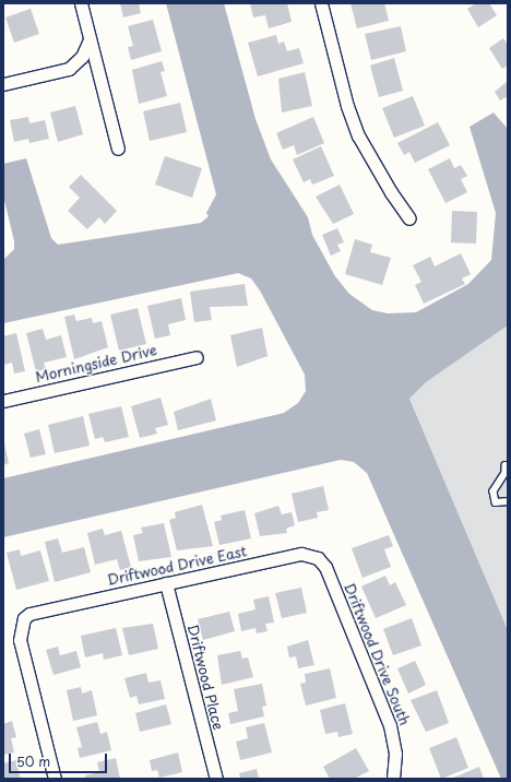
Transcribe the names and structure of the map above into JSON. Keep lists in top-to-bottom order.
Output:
{
  "streets": {
    "street": [
      "Morningside Drive",
      "Driftwood Drive East",
      "Driftwood Drive South",
      "Driftwood Place"
    ]
  },
  "crossings": [
    ["Driftwood Drive East", "Driftwood Drive South"],
    ["Driftwood Drive East", "Driftwood Place"]
  ],
  "scale_bar": "50 m"
}
